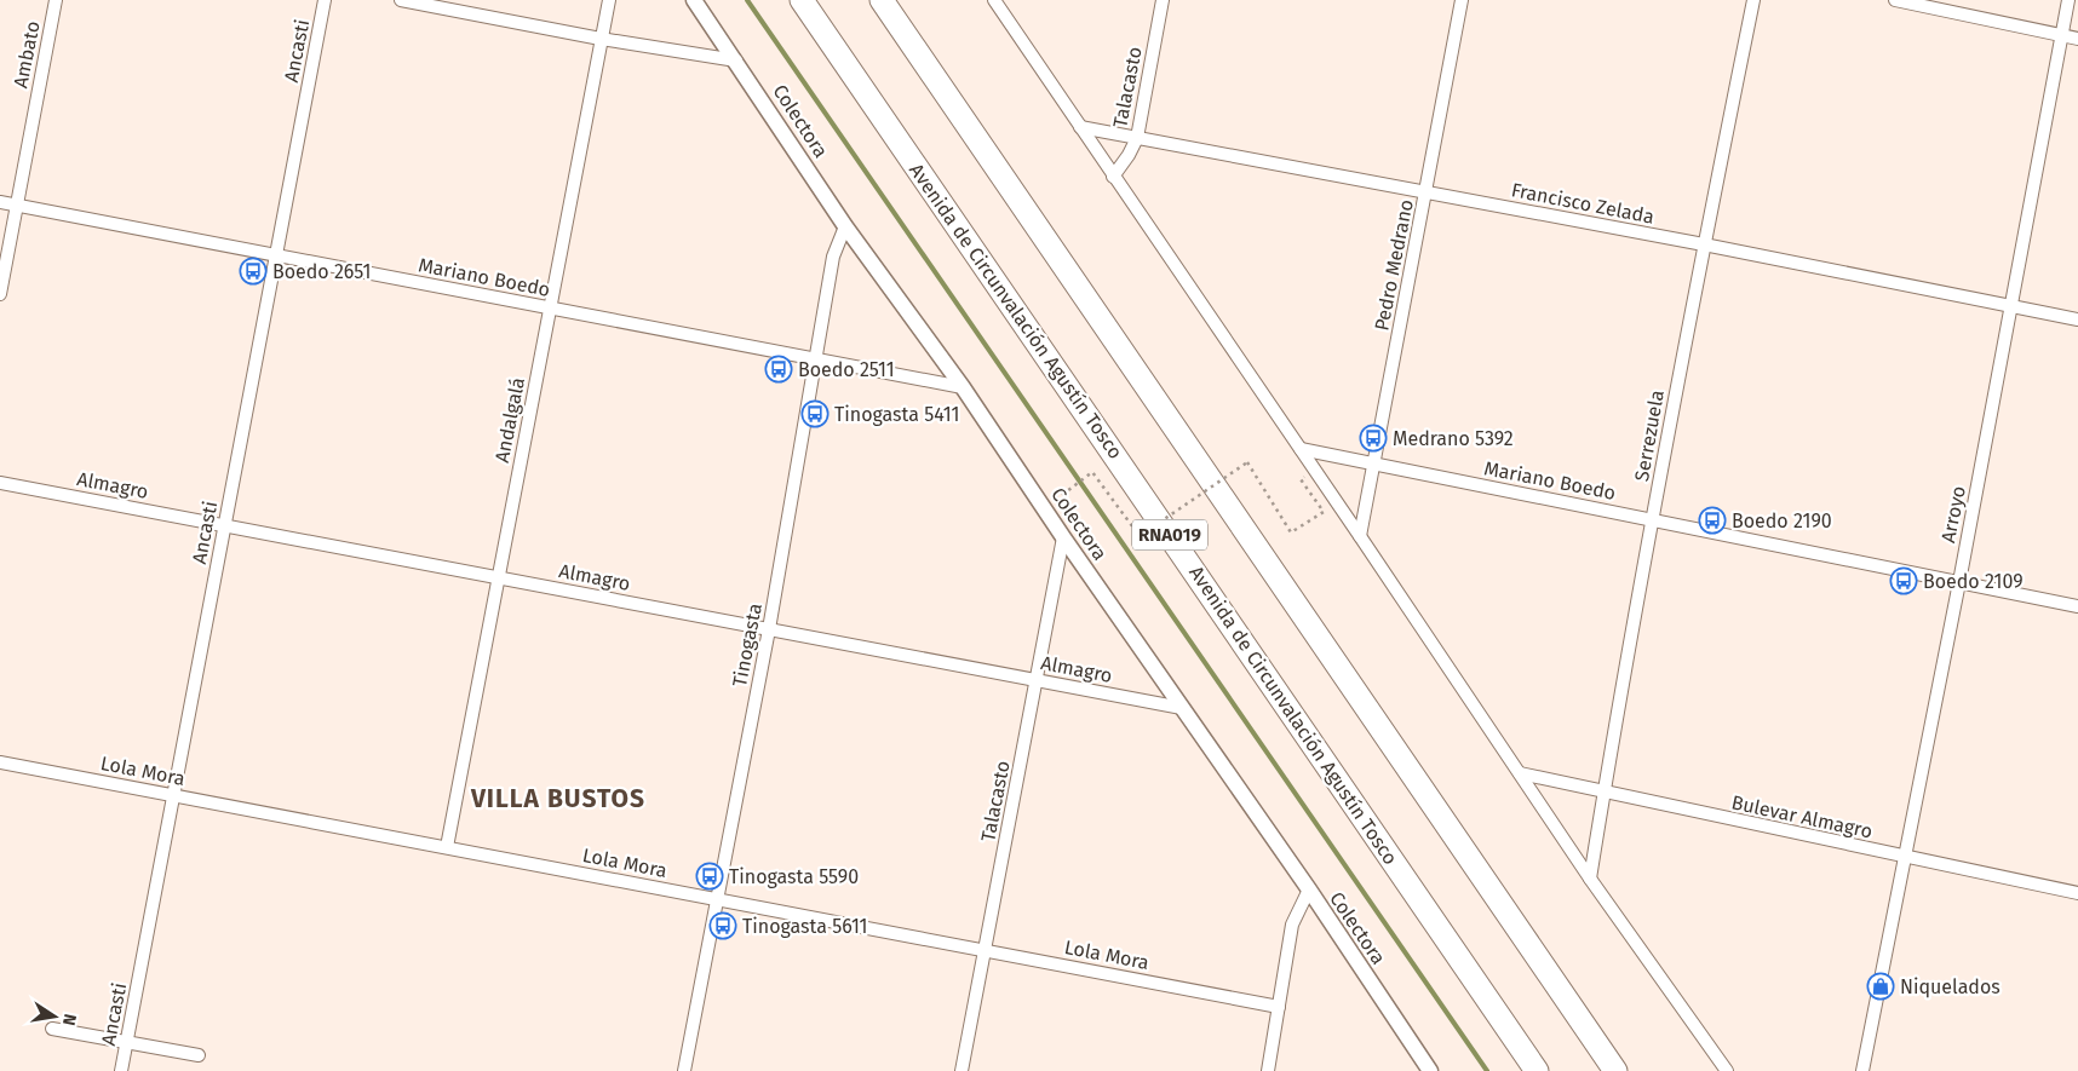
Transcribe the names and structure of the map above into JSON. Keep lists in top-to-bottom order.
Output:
{
  "streets": {
    "highway": ["Avenida de Circunvalación Agustín Tosco", "RNA019"],
    "street": [
      "Ancasti",
      "Ambato",
      "Talacasto",
      "Colectora",
      "Francisco Zelada",
      "Pedro Medrano",
      "Mariano Boedo",
      "Andalgalá",
      "Serrezuela",
      "Almagro",
      "Arroyo",
      "Tinogasta",
      "Lola Mora",
      "Bulevar Almagro"
    ]
  },
  "crossings": [
    ["Ancasti", "Mariano Boedo"],
    ["Ancasti", "Almagro"],
    ["Ancasti", "Lola Mora"],
    ["Ambato", "Mariano Boedo"],
    ["Talacasto", "Colectora"],
    ["Talacasto", "Francisco Zelada"],
    ["Talacasto", "Almagro"],
    ["Talacasto", "Lola Mora"],
    ["Colectora", "Mariano Boedo"],
    ["Colectora", "Almagro"],
    ["Colectora", "Tinogasta"],
    ["Francisco Zelada", "Pedro Medrano"],
    ["Francisco Zelada", "Serrezuela"],
    ["Francisco Zelada", "Arroyo"],
    ["Pedro Medrano", "Mariano Boedo"],
    ["Mariano Boedo", "Andalgalá"],
    ["Mariano Boedo", "Serrezuela"],
    ["Mariano Boedo", "Arroyo"],
    ["Mariano Boedo", "Tinogasta"],
    ["Andalgalá", "Almagro"],
    ["Andalgalá", "Lola Mora"],
    ["Serrezuela", "Bulevar Almagro"],
    ["Almagro", "Tinogasta"],
    ["Arroyo", "Bulevar Almagro"],
    ["Tinogasta", "Lola Mora"]
  ],
  "districts": ["VILLA BUSTOS"],
  "places": {
    "bus stop": [
      "Boedo 2651",
      "Boedo 2511",
      "Tinogasta 5411",
      "Medrano 5392",
      "Boedo 2190",
      "Boedo 2109",
      "Tinogasta 5590",
      "Tinogasta 5611"
    ],
    "shop": ["Niquelados"]
  },
  "north": "right"
}
